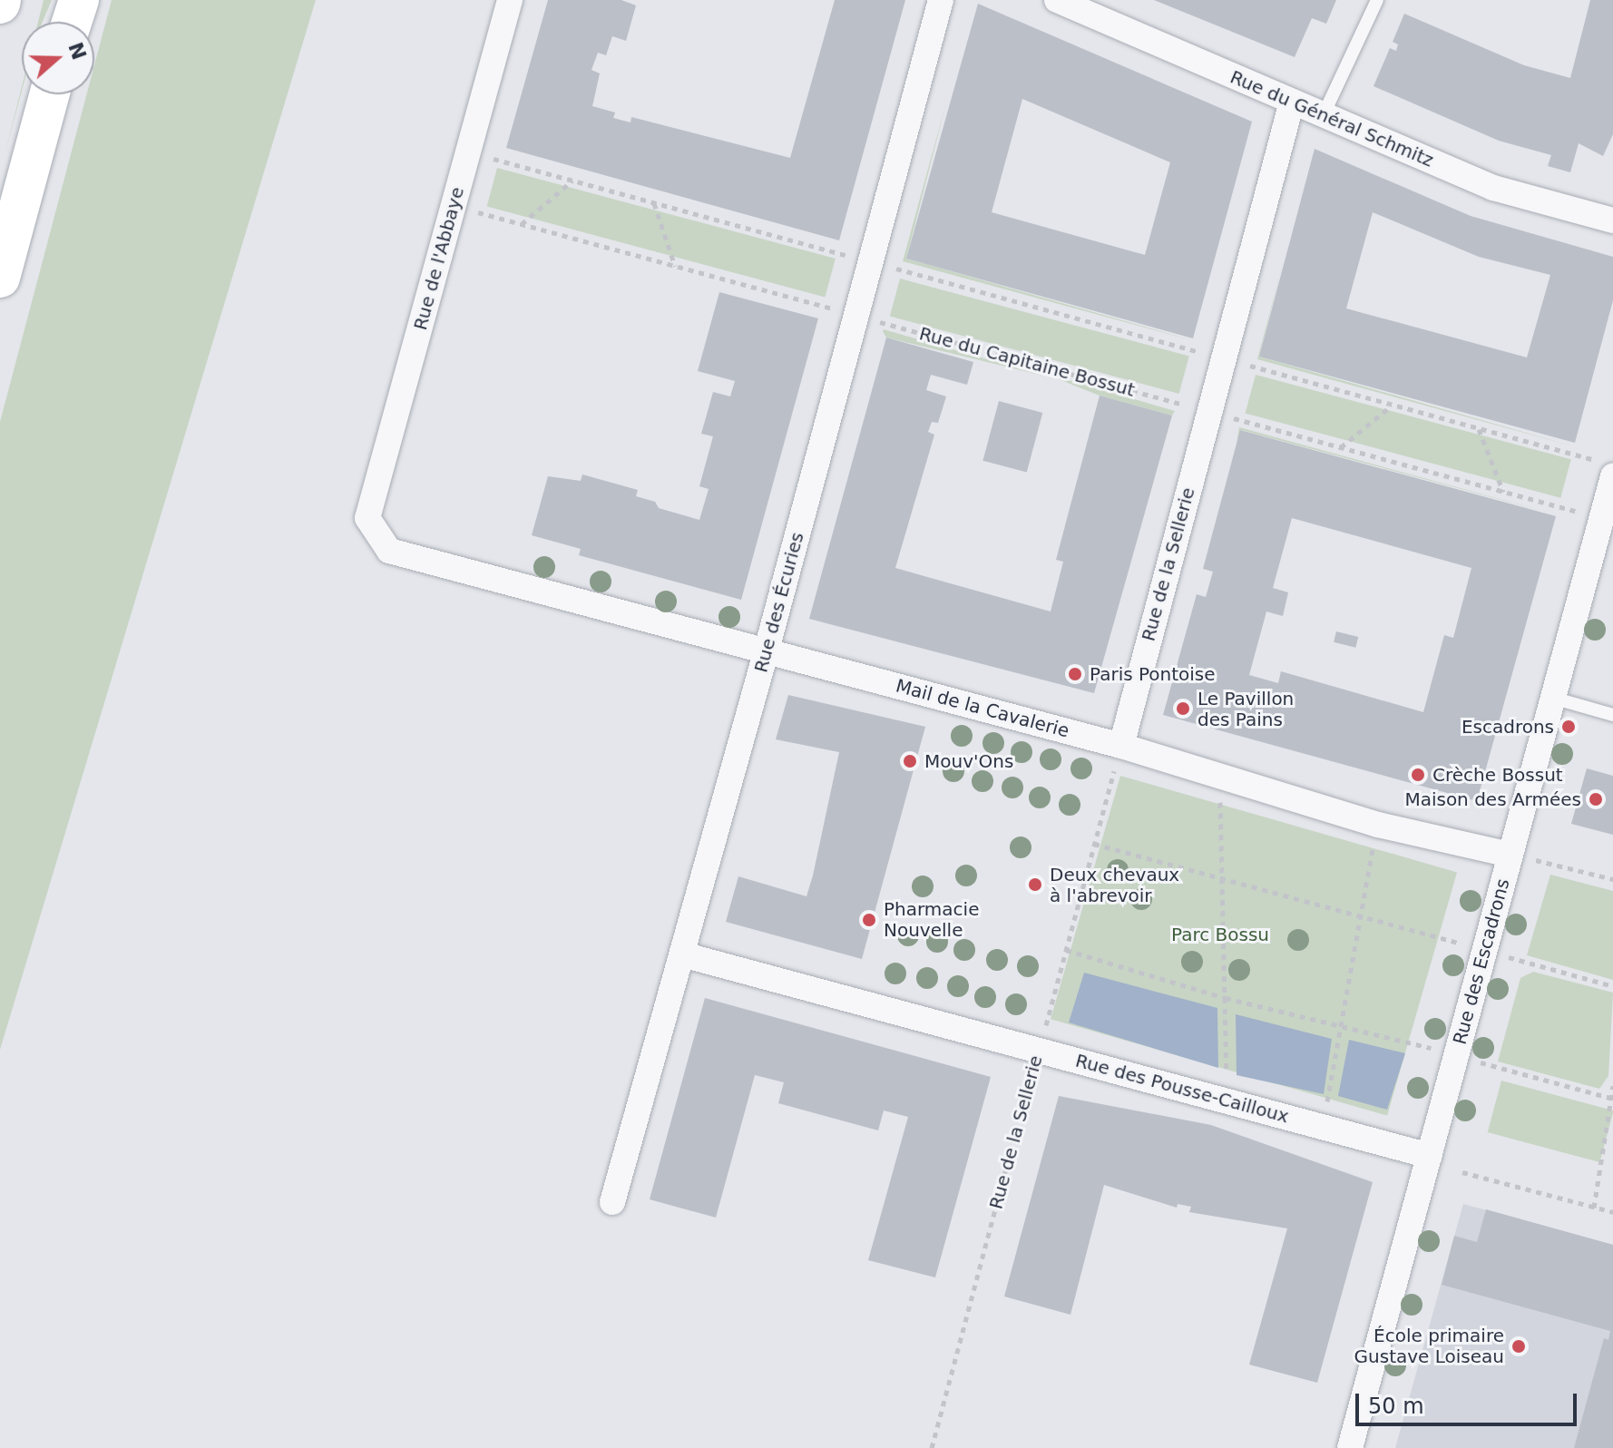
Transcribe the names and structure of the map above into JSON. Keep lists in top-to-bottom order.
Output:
{
  "streets": {
    "street": [
      "Rue du Général Schmitz",
      "Rue de l'Abbaye",
      "Rue de la Sellerie",
      "Rue des Écuries",
      "Mail de la Cavalerie",
      "Rue des Escadrons",
      "Rue des Pousse-Cailloux"
    ],
    "path": ["Rue du Capitaine Bossut"]
  },
  "crossings": [
    ["Rue du Général Schmitz", "Rue de la Sellerie"],
    ["Rue de l'Abbaye", "Rue du Capitaine Bossut"],
    ["Rue de l'Abbaye", "Mail de la Cavalerie"],
    ["Rue du Capitaine Bossut", "Rue de la Sellerie"],
    ["Rue du Capitaine Bossut", "Rue des Écuries"],
    ["Rue du Capitaine Bossut", "Rue des Escadrons"],
    ["Rue de la Sellerie", "Mail de la Cavalerie"],
    ["Rue de la Sellerie", "Rue des Pousse-Cailloux"],
    ["Rue des Écuries", "Mail de la Cavalerie"],
    ["Rue des Écuries", "Rue des Pousse-Cailloux"],
    ["Mail de la Cavalerie", "Rue des Escadrons"],
    ["Rue des Escadrons", "Rue des Pousse-Cailloux"]
  ],
  "parks": ["Parc Bossu"],
  "places": [
    "Paris Pontoise",
    "Le Pavillon des Pains",
    "Escadrons",
    "Mouv'Ons",
    "Crèche Bossut",
    "Maison des Armées",
    "Deux chevaux à l'abrevoir",
    "Pharmacie Nouvelle",
    "École primaire Gustave Loiseau"
  ],
  "scale_bar": "50 m",
  "north": "right"
}
